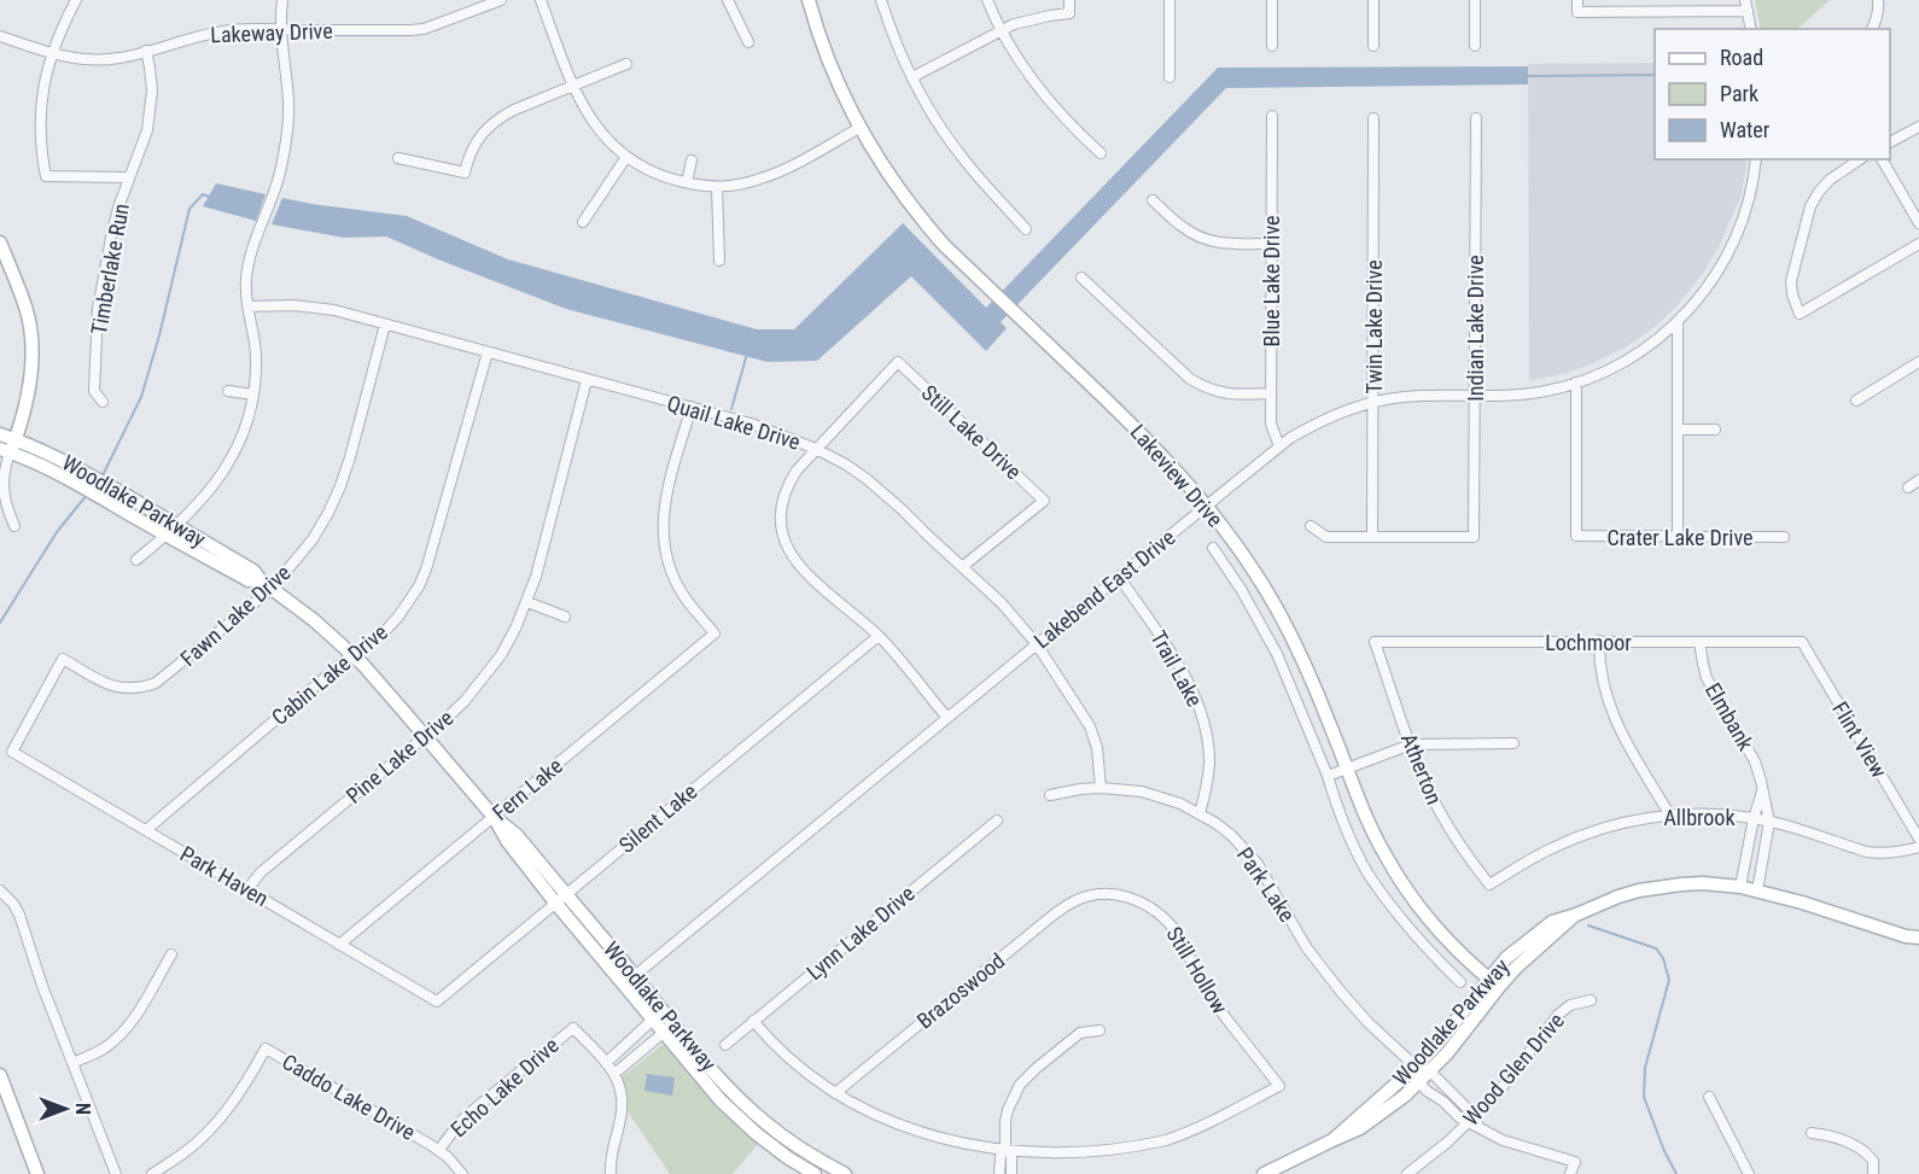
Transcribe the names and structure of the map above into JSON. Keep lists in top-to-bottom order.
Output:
{
  "streets": {
    "street": [
      "Lakeway Drive",
      "Timberlake Run",
      "Blue Lake Drive",
      "Twin Lake Drive",
      "Indian Lake Drive",
      "Quail Lake Drive",
      "Still Lake Drive",
      "Lakeview Drive",
      "Woodlake Parkway",
      "Crater Lake Drive",
      "Lakebend East Drive",
      "Fawn Lake Drive",
      "Lochmoor",
      "Trail Lake",
      "Cabin Lake Drive",
      "Elmbank",
      "Flint View",
      "Pine Lake Drive",
      "Atherton",
      "Fern Lake",
      "Allbrook",
      "Silent Lake",
      "Park Haven",
      "Park Lake",
      "Lynn Lake Drive",
      "Still Hollow",
      "Brazoswood",
      "Wood Glen Drive",
      "Echo Lake Drive",
      "Caddo Lake Drive"
    ]
  },
  "crossings": [
    ["Lakeway Drive", "Timberlake Run"],
    ["Blue Lake Drive", "Lakebend East Drive"],
    ["Twin Lake Drive", "Indian Lake Drive"],
    ["Twin Lake Drive", "Lakebend East Drive"],
    ["Indian Lake Drive", "Lakebend East Drive"],
    ["Quail Lake Drive", "Still Lake Drive"],
    ["Quail Lake Drive", "Lakebend East Drive"],
    ["Quail Lake Drive", "Fawn Lake Drive"],
    ["Quail Lake Drive", "Cabin Lake Drive"],
    ["Quail Lake Drive", "Pine Lake Drive"],
    ["Quail Lake Drive", "Fern Lake"],
    ["Quail Lake Drive", "Park Lake"],
    ["Lakeview Drive", "Woodlake Parkway"],
    ["Lakeview Drive", "Lakebend East Drive"],
    ["Woodlake Parkway", "Lakebend East Drive"],
    ["Woodlake Parkway", "Fawn Lake Drive"],
    ["Woodlake Parkway", "Cabin Lake Drive"],
    ["Woodlake Parkway", "Elmbank"],
    ["Woodlake Parkway", "Pine Lake Drive"],
    ["Woodlake Parkway", "Fern Lake"],
    ["Woodlake Parkway", "Silent Lake"],
    ["Woodlake Parkway", "Park Lake"],
    ["Crater Lake Drive", "Lakebend East Drive"],
    ["Lakebend East Drive", "Trail Lake"],
    ["Fawn Lake Drive", "Park Haven"],
    ["Lochmoor", "Elmbank"],
    ["Lochmoor", "Flint View"],
    ["Lochmoor", "Atherton"],
    ["Trail Lake", "Park Lake"],
    ["Cabin Lake Drive", "Park Haven"],
    ["Elmbank", "Allbrook"],
    ["Pine Lake Drive", "Park Haven"],
    ["Atherton", "Allbrook"],
    ["Fern Lake", "Park Haven"],
    ["Silent Lake", "Park Haven"],
    ["Still Hollow", "Brazoswood"],
    ["Echo Lake Drive", "Caddo Lake Drive"]
  ],
  "legend": ["Road", "Park", "Water"],
  "north": "right"
}
